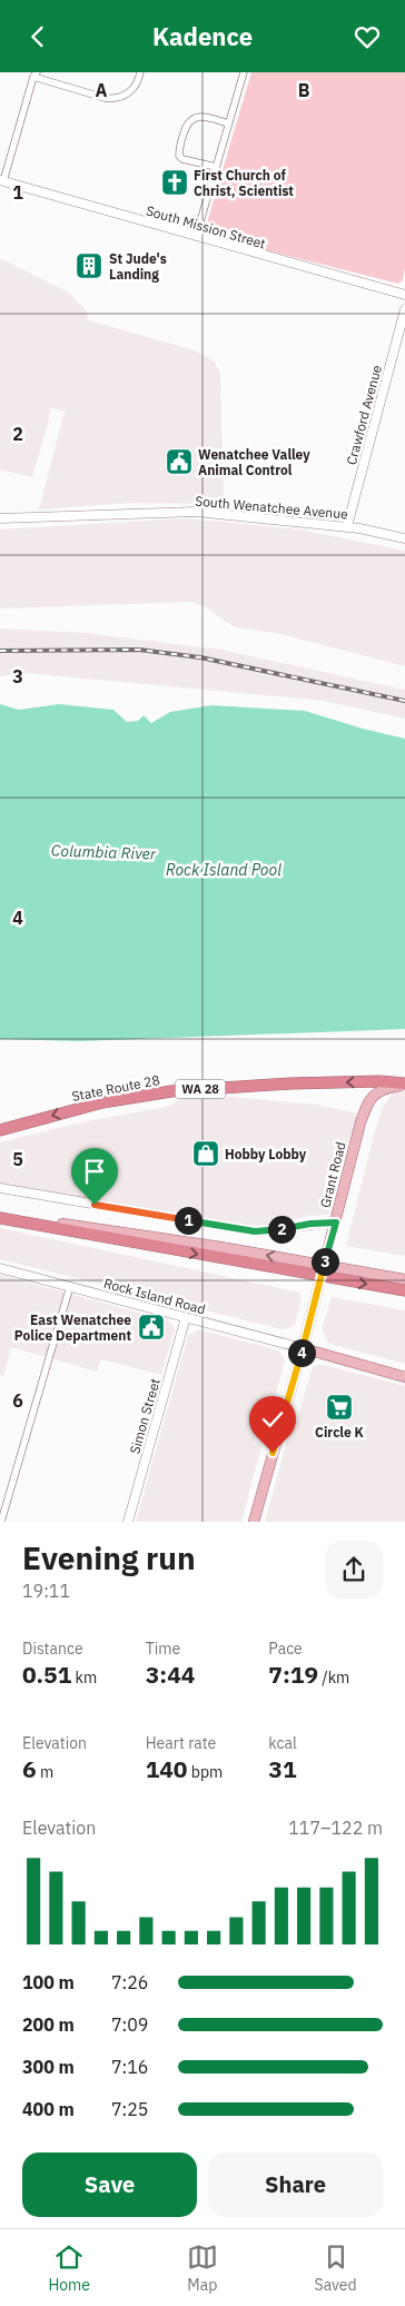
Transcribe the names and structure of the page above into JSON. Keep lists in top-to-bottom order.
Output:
{
  "streets": {
    "highway": ["State Route 28", "WA 28"],
    "main road": [
      "South Mission Street",
      "Crawford Avenue",
      "South Wenatchee Avenue",
      "Grant Road",
      "Rock Island Road",
      "Simon Street"
    ]
  },
  "crossings": [
    ["Crawford Avenue", "South Wenatchee Avenue"],
    ["State Route 28", "Grant Road"],
    ["Grant Road", "Rock Island Road"],
    ["Rock Island Road", "Simon Street"]
  ],
  "one_way": ["State Route 28"],
  "water": ["Columbia River", "Rock Island Pool"],
  "places": {
    "church": ["First Church of Christ, Scientist"],
    "building": ["St Jude's Landing"],
    "public building": ["Wenatchee Valley Animal Control", "East Wenatchee Police Department"],
    "shop": ["Hobby Lobby"],
    "supermarket": ["Circle K"]
  },
  "page": {
    "header": "Kadence",
    "pins": [
      "1",
      "2",
      "3",
      "4"
    ],
    "heading": ["Evening run", "19:11"],
    "stats": [
      ["Distance", "0.51 km"],
      ["Time", "3:44"],
      ["Pace", "7:19 /km"],
      ["Elevation", "6 m"],
      ["Heart rate", "140 bpm"],
      ["kcal", "31"]
    ],
    "chart": ["Elevation", "117–122 m"],
    "list": [
      {
        "name": "100 m",
        "note": "7:26"
      },
      {
        "name": "200 m",
        "note": "7:09"
      },
      {
        "name": "300 m",
        "note": "7:16"
      },
      {
        "name": "400 m",
        "note": "7:25"
      }
    ],
    "buttons": ["Save", "Share"],
    "tabs": ["Home", "Map", "Saved"]
  },
  "grid": {
    "columns": ["A", "B"],
    "rows": [
      "1",
      "2",
      "3",
      "4",
      "5",
      "6"
    ]
  }
}
